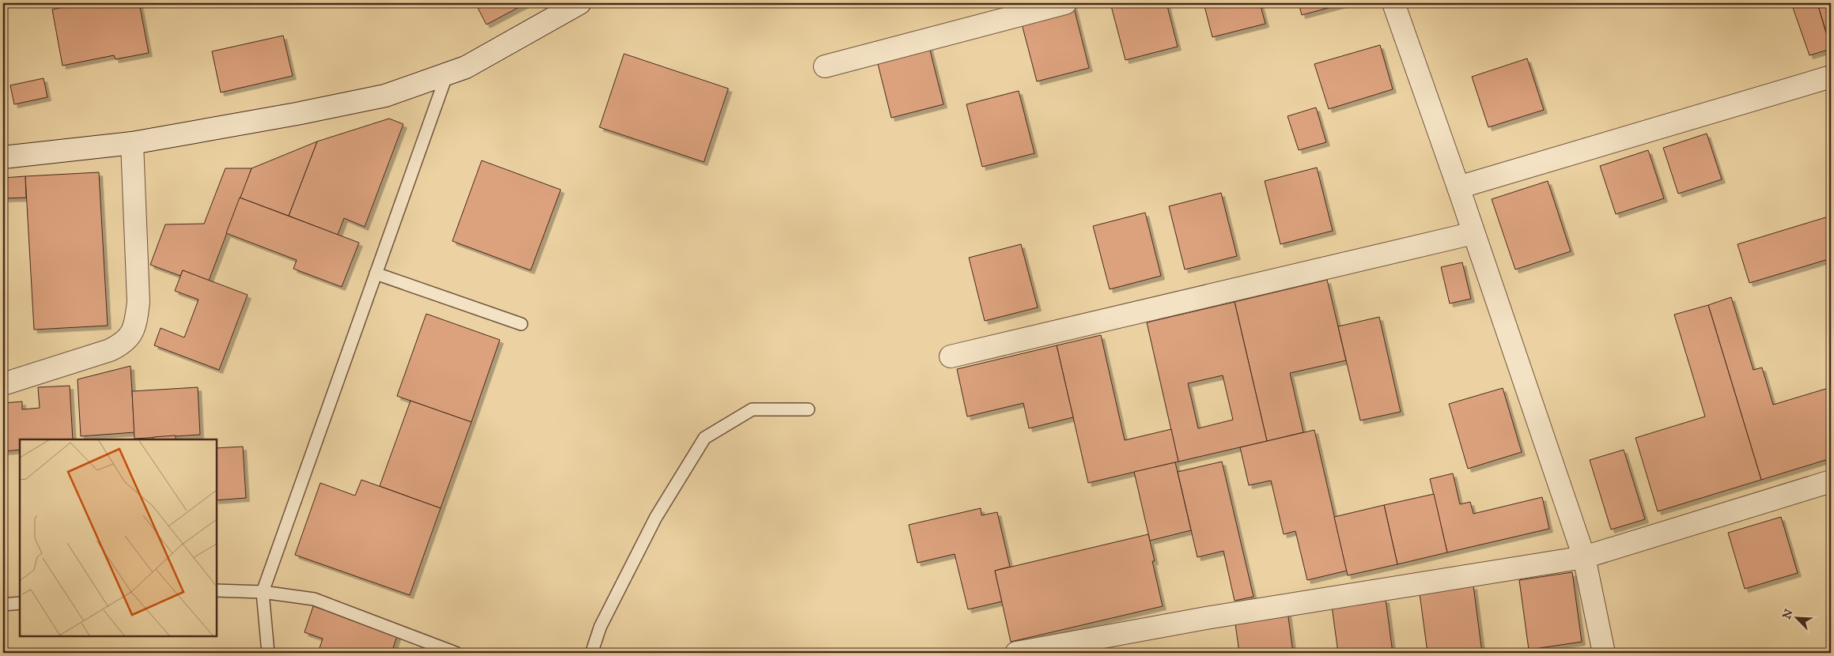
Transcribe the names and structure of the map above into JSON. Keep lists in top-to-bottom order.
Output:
{
  "north": "top left"
}
